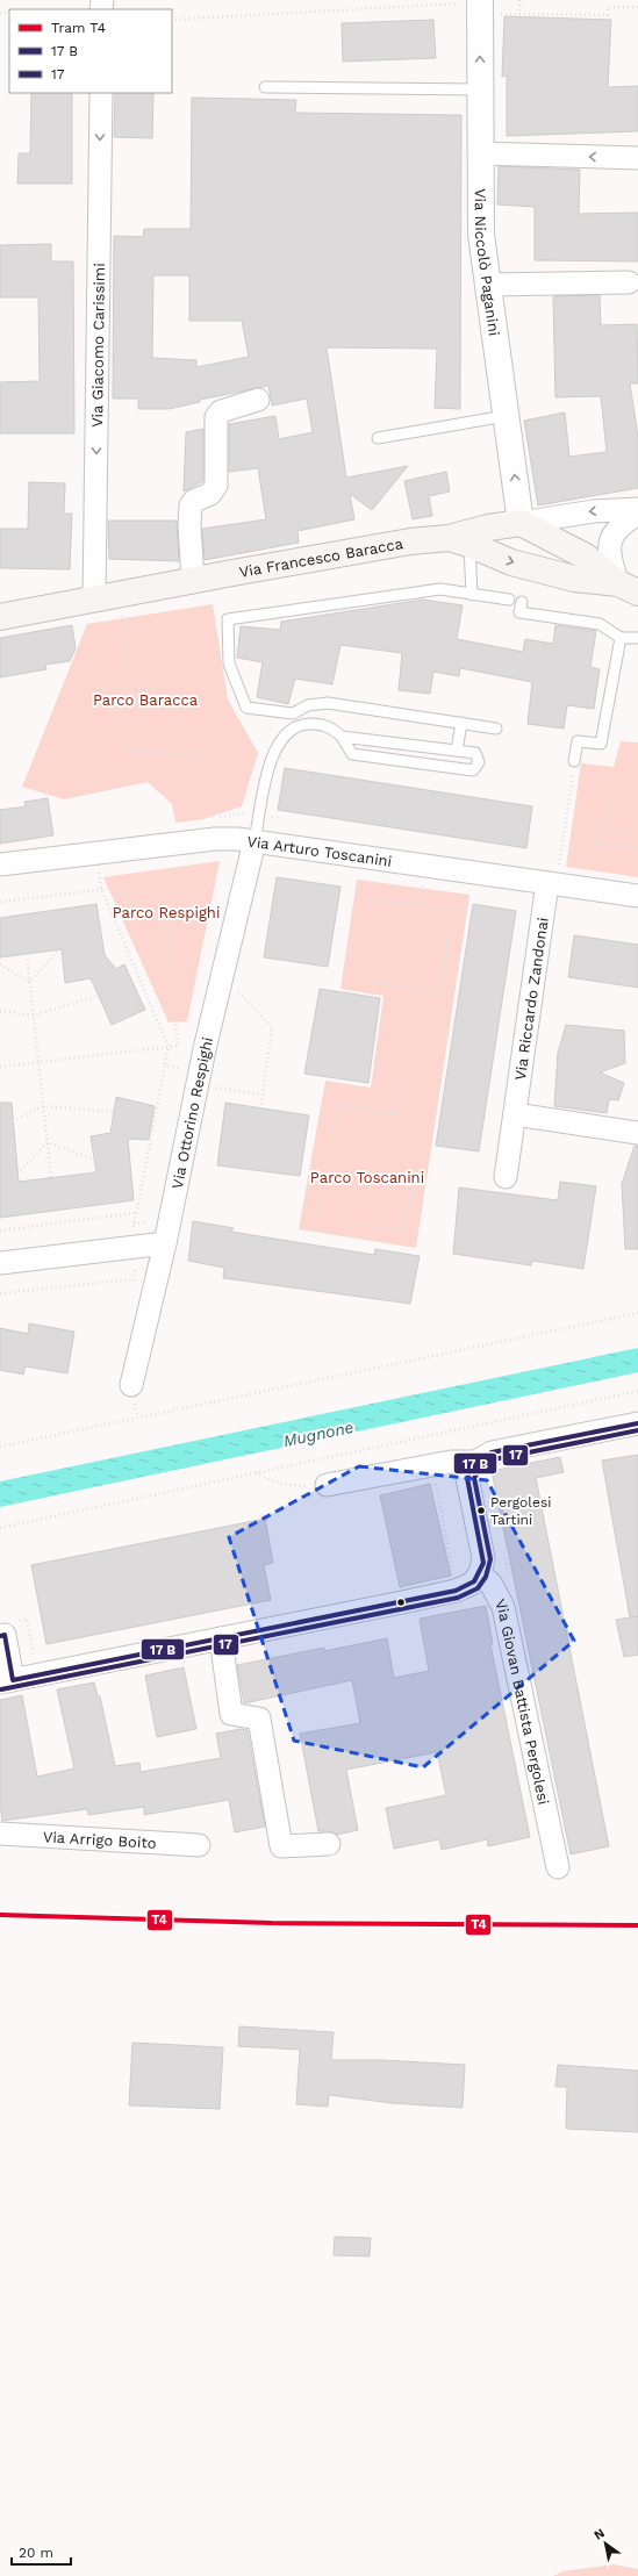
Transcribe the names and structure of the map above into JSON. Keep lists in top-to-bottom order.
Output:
{
  "streets": {
    "main road": ["Via Francesco Baracca"],
    "street": [
      "Via Niccolò Paganini",
      "Via Giacomo Carissimi",
      "Via Arturo Toscanini",
      "Via Riccardo Zandonai",
      "Via Ottorino Respighi",
      "Via Giovan Battista Pergolesi",
      "Via Arrigo Boito"
    ]
  },
  "crossings": [
    ["Via Niccolò Paganini", "Via Francesco Baracca"],
    ["Via Giacomo Carissimi", "Via Francesco Baracca"],
    ["Via Arturo Toscanini", "Via Riccardo Zandonai"],
    ["Via Arturo Toscanini", "Via Ottorino Respighi"]
  ],
  "one_way": ["Via Niccolò Paganini", "Via Giacomo Carissimi"],
  "water": ["Mugnone"],
  "parks": ["Parco Baracca", "Parco Respighi", "Parco Toscanini"],
  "places": ["Pergolesi Tartini"],
  "lines": ["transit line 17", "tram line T4"],
  "legend": ["Tram T4", "17 B", "17"],
  "scale_bar": "20 m",
  "north": "top left"
}
